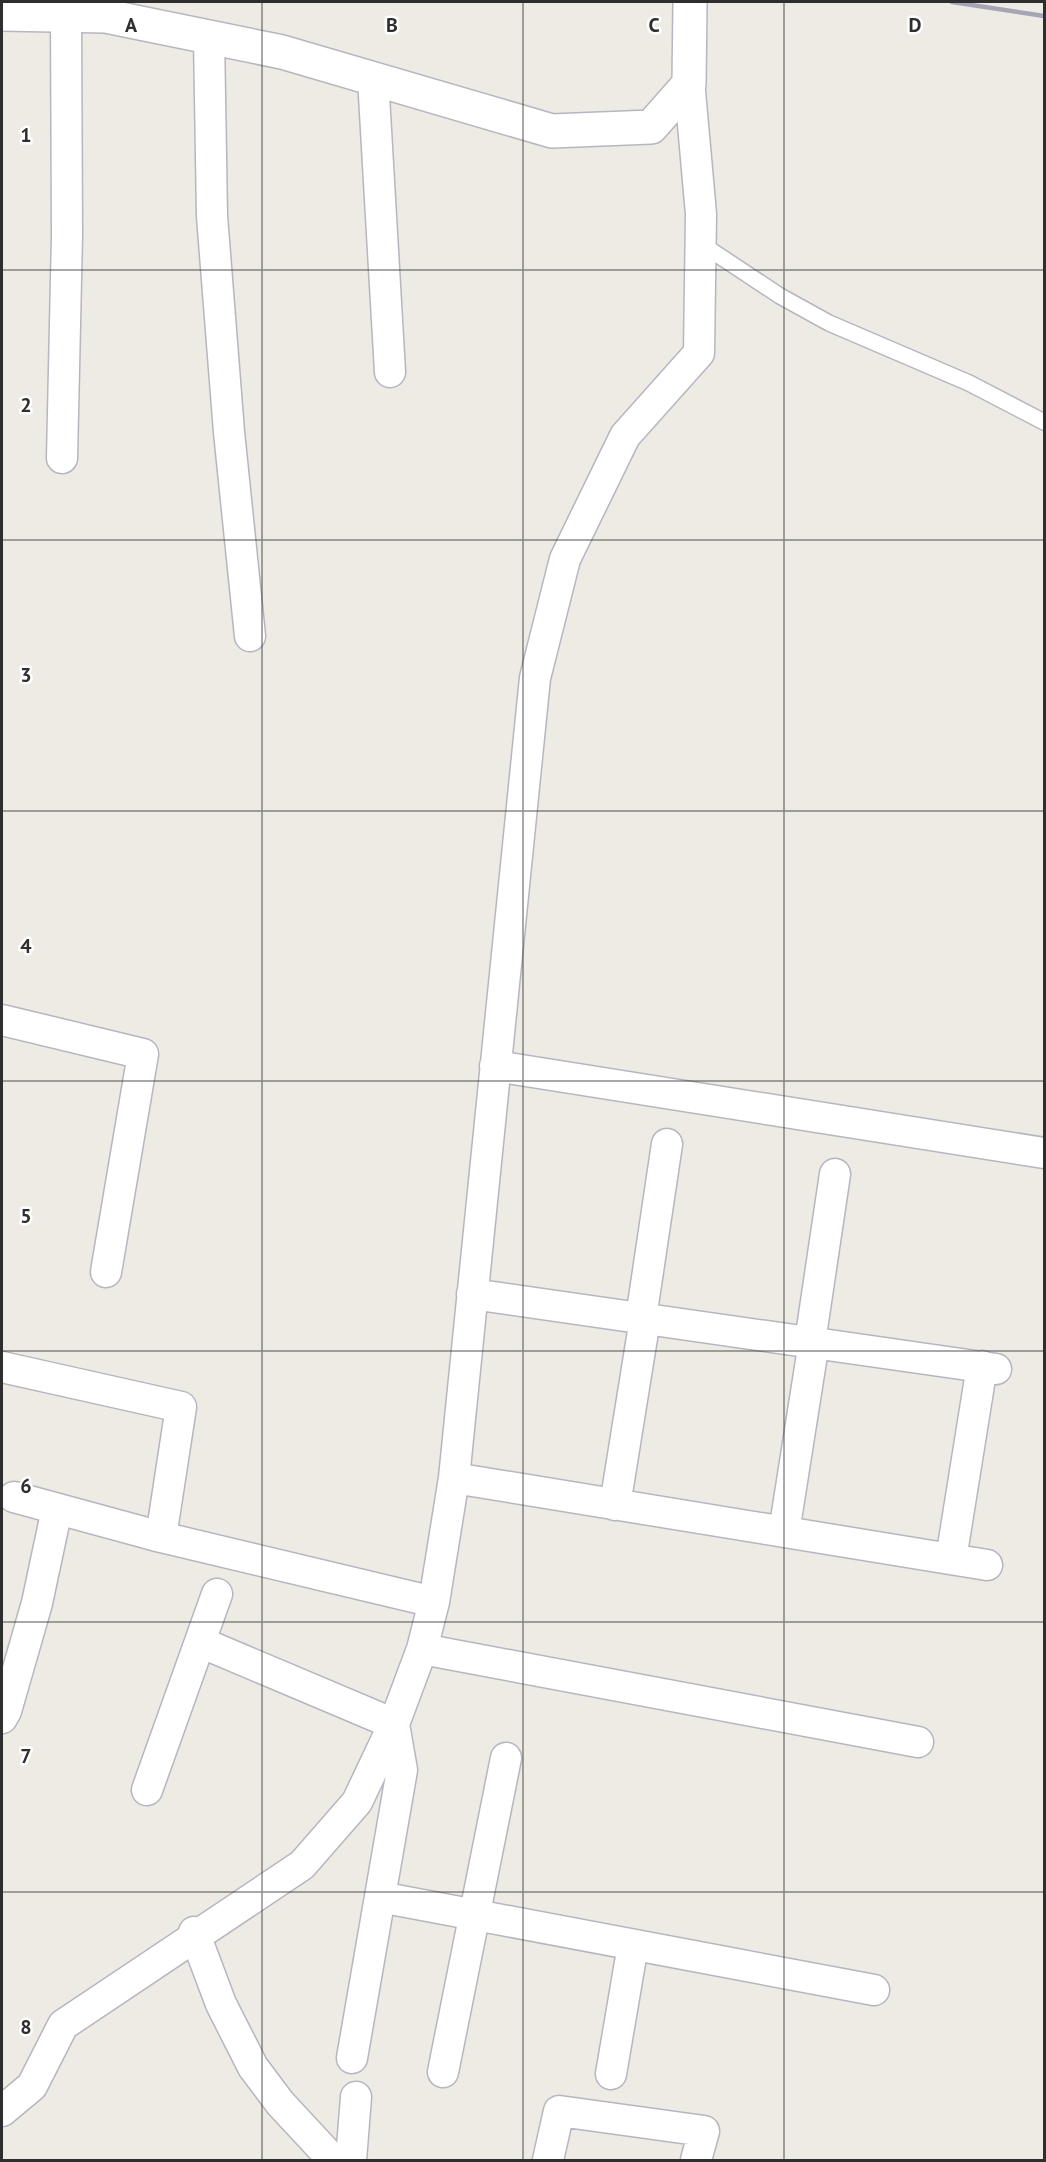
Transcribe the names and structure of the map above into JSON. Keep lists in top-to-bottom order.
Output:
{
  "grid": {
    "columns": [
      "A",
      "B",
      "C",
      "D"
    ],
    "rows": [
      "1",
      "2",
      "3",
      "4",
      "5",
      "6",
      "7",
      "8"
    ]
  }
}
